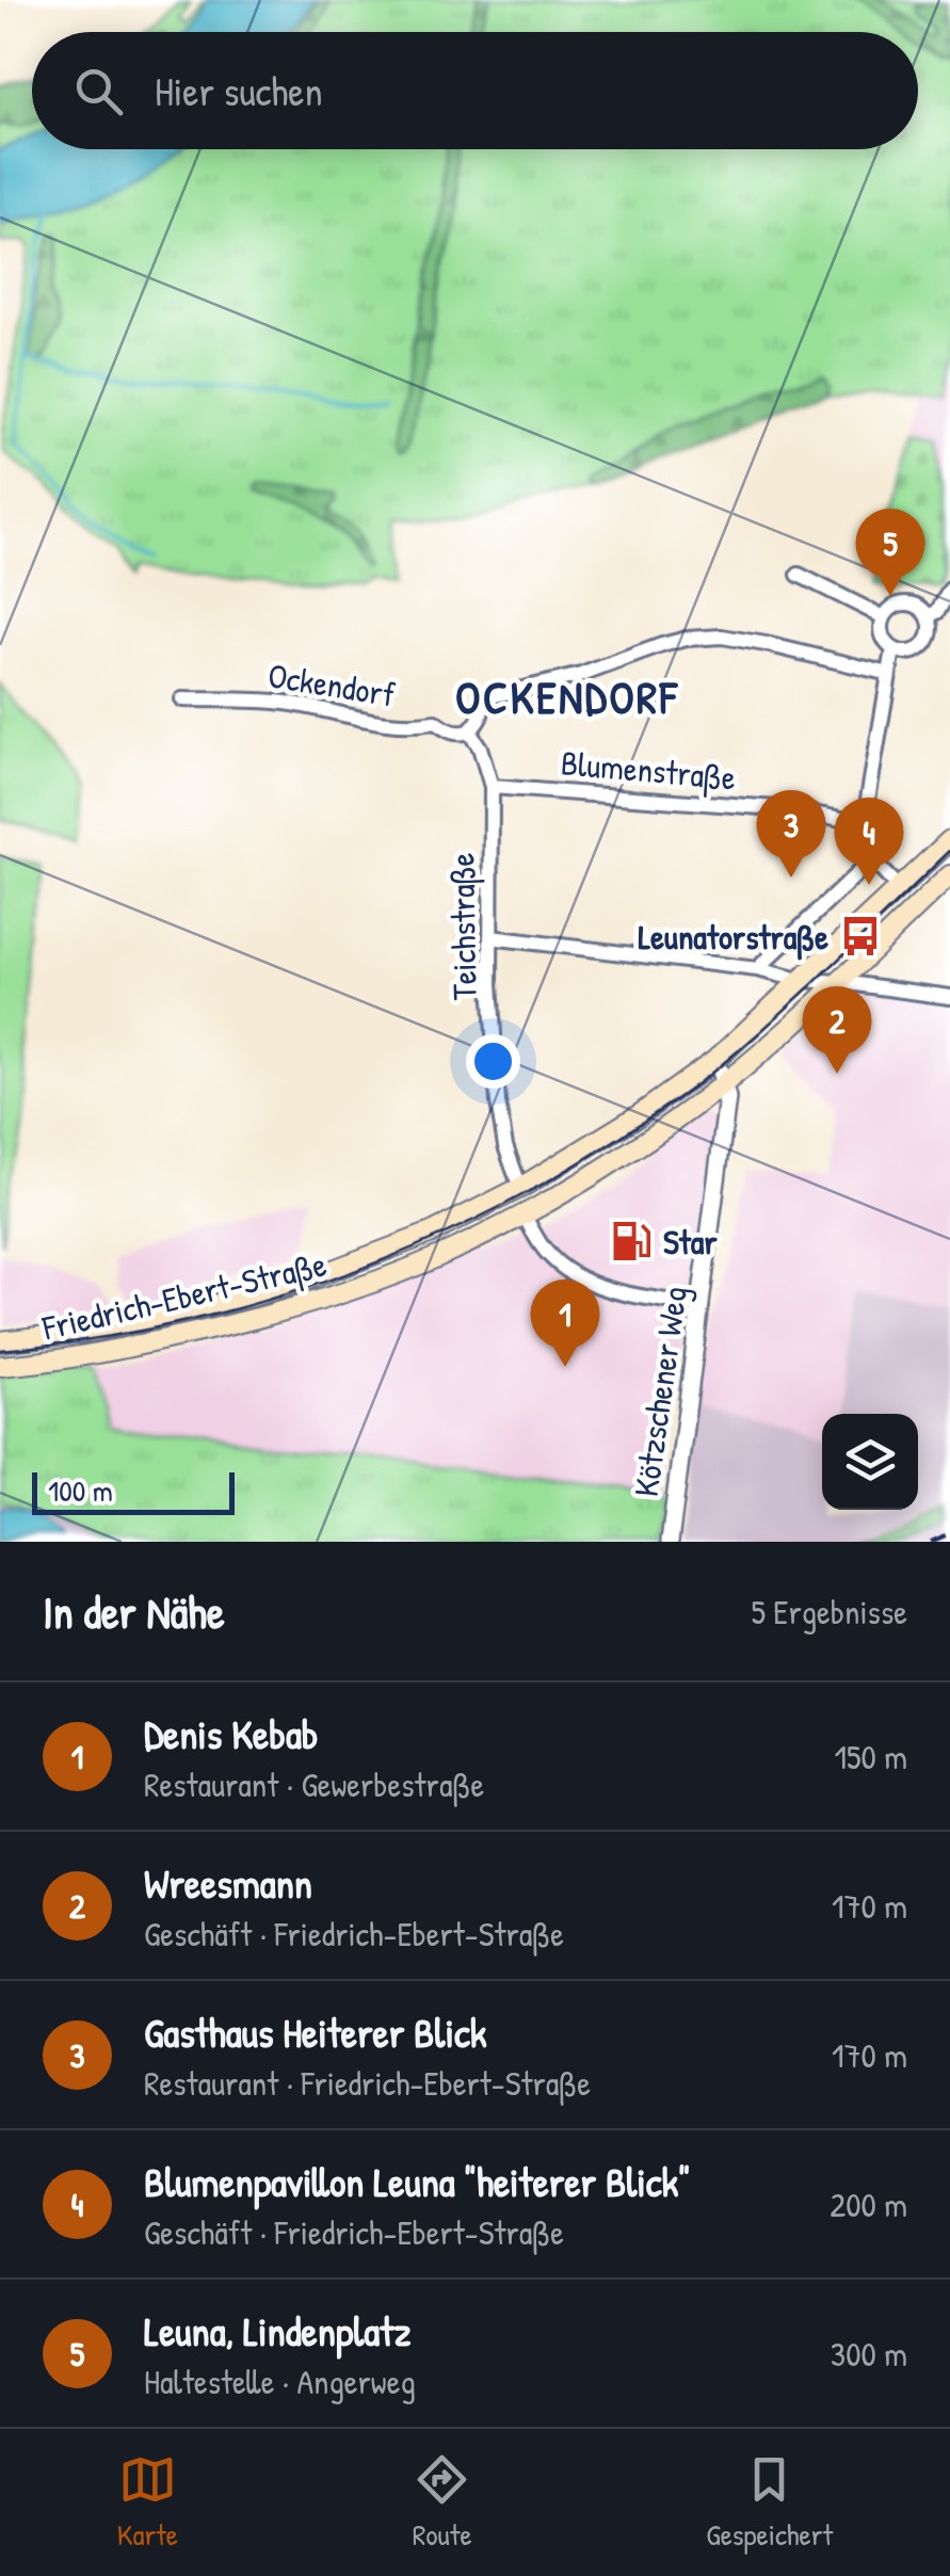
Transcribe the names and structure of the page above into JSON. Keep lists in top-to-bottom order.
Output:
{
  "streets": {
    "main road": ["Friedrich-Ebert-Straße"],
    "street": [
      "Ockendorf",
      "Blumenstraße",
      "Teichstraße",
      "Kötzschener Weg"
    ]
  },
  "crossings": [
    ["Ockendorf", "Teichstraße"],
    ["Blumenstraße", "Teichstraße"],
    ["Teichstraße", "Friedrich-Ebert-Straße"],
    ["Friedrich-Ebert-Straße", "Kötzschener Weg"]
  ],
  "districts": ["OCKENDORF"],
  "places": {
    "bus stop": ["Leunatorstraße"],
    "fuel station": ["Star"]
  },
  "scale_bar": "100 m",
  "page": {
    "search": "Hier suchen",
    "pins": [
      "5",
      "3",
      "4",
      "2",
      "1"
    ],
    "scale": "100 m",
    "heading": ["In der Nähe", "5 Ergebnisse"],
    "list": [
      {
        "mark": "1",
        "name": "Denis Kebab",
        "note": "Restaurant · Gewerbestraße",
        "value": "150 m"
      },
      {
        "mark": "2",
        "name": "Wreesmann",
        "note": "Geschäft · Friedrich-Ebert-Straße",
        "value": "170 m"
      },
      {
        "mark": "3",
        "name": "Gasthaus Heiterer Blick",
        "note": "Restaurant · Friedrich-Ebert-Straße",
        "value": "170 m"
      },
      {
        "mark": "4",
        "name": "Blumenpavillon Leuna \"heiterer Blick\"",
        "note": "Geschäft · Friedrich-Ebert-Straße",
        "value": "200 m"
      },
      {
        "mark": "5",
        "name": "Leuna, Lindenplatz",
        "note": "Haltestelle · Angerweg",
        "value": "300 m"
      }
    ],
    "nav": ["Karte", "Route", "Gespeichert"]
  }
}
